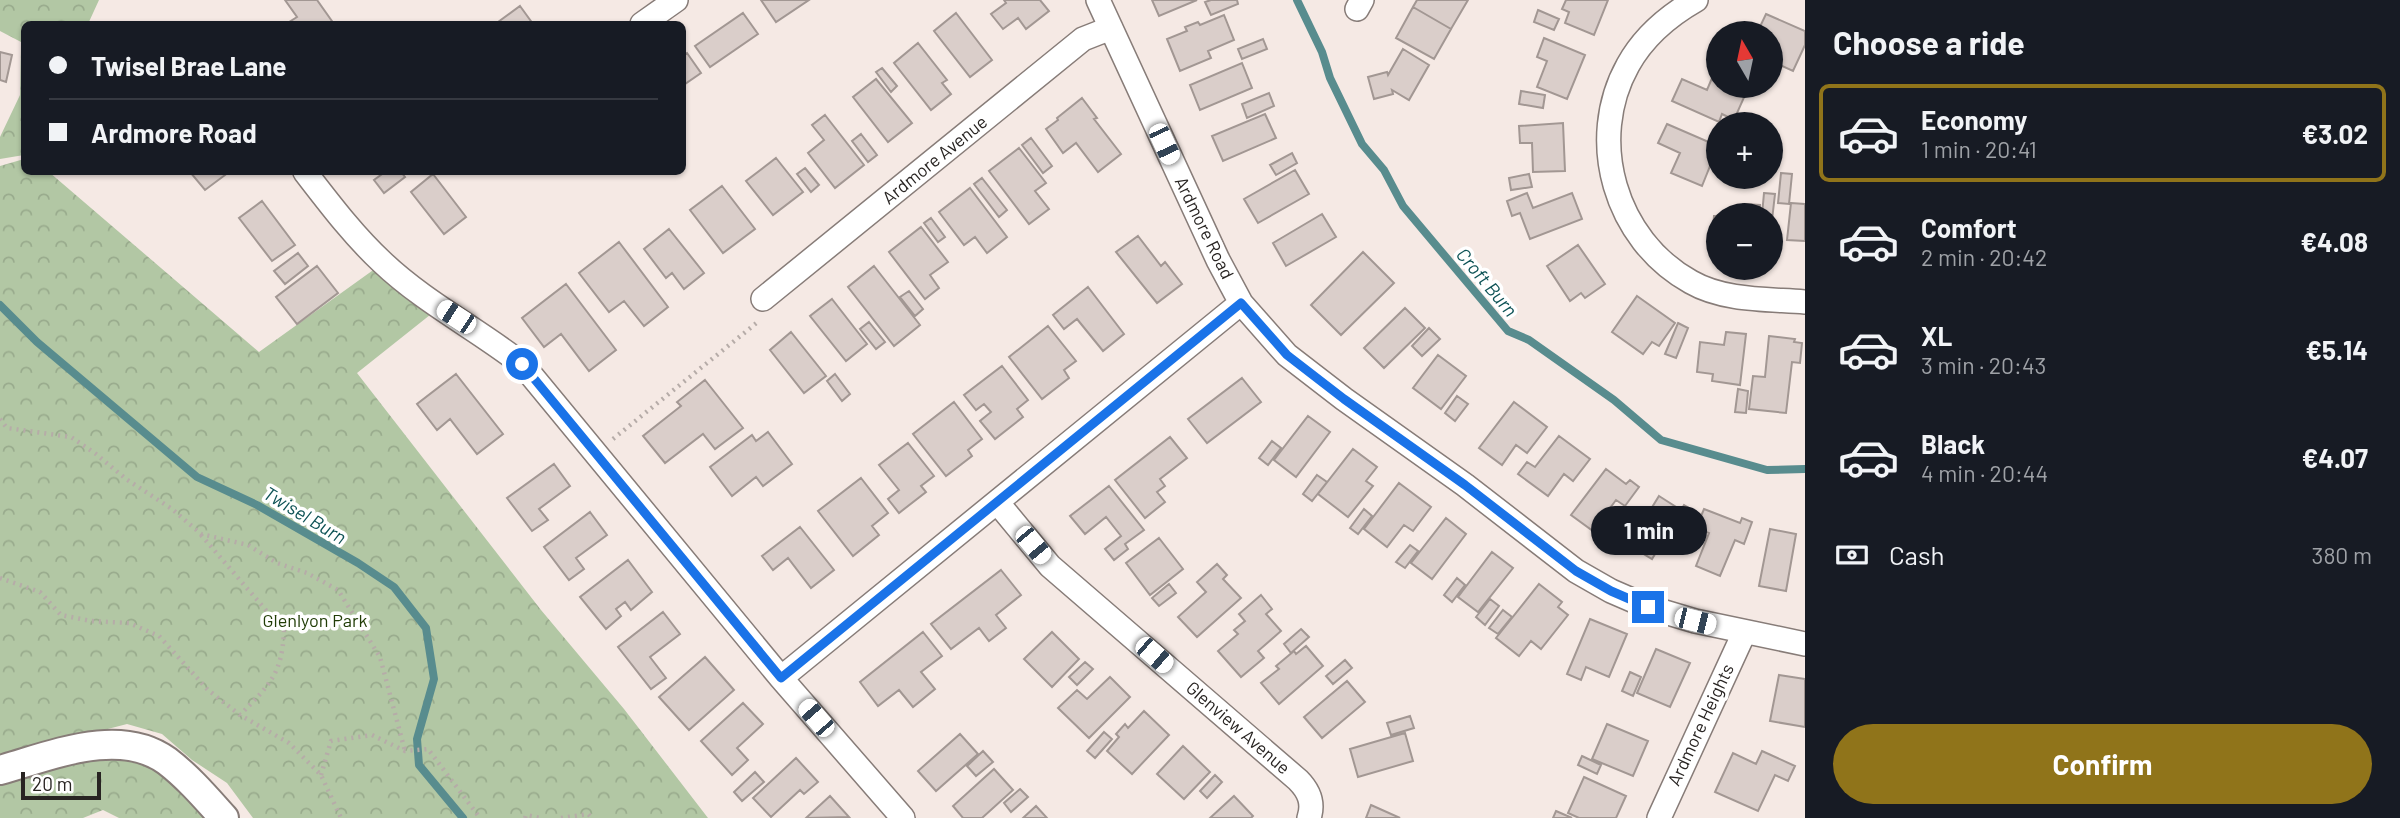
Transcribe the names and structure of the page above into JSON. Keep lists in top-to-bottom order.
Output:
{
  "streets": {
    "street": [
      "Ardmore Avenue",
      "Ardmore Road",
      "Ardmore Heights",
      "Glenview Avenue"
    ]
  },
  "crossings": [
    ["Ardmore Avenue", "Ardmore Road"],
    ["Ardmore Road", "Ardmore Heights"]
  ],
  "water": ["Croft Burn", "Twisel Burn"],
  "parks": ["Glenlyon Park"],
  "scale_bar": "20 m",
  "north": "top",
  "page": {
    "heading": "Choose a ride",
    "map_buttons": ["+", "−"],
    "banner": ["Twisel Brae Lane", "Ardmore Road"],
    "list": [
      {
        "name": "Economy",
        "note": "1 min · 20:41",
        "value": "€3.02"
      },
      {
        "name": "Comfort",
        "note": "2 min · 20:42",
        "value": "€4.08"
      },
      {
        "name": "XL",
        "note": "3 min · 20:43",
        "value": "€5.14"
      },
      {
        "name": "Black",
        "note": "4 min · 20:44",
        "value": "€4.07"
      }
    ],
    "bubble": "1 min",
    "pay": ["Cash", "380 m"],
    "buttons": "Confirm",
    "scale": "20 m"
  }
}
